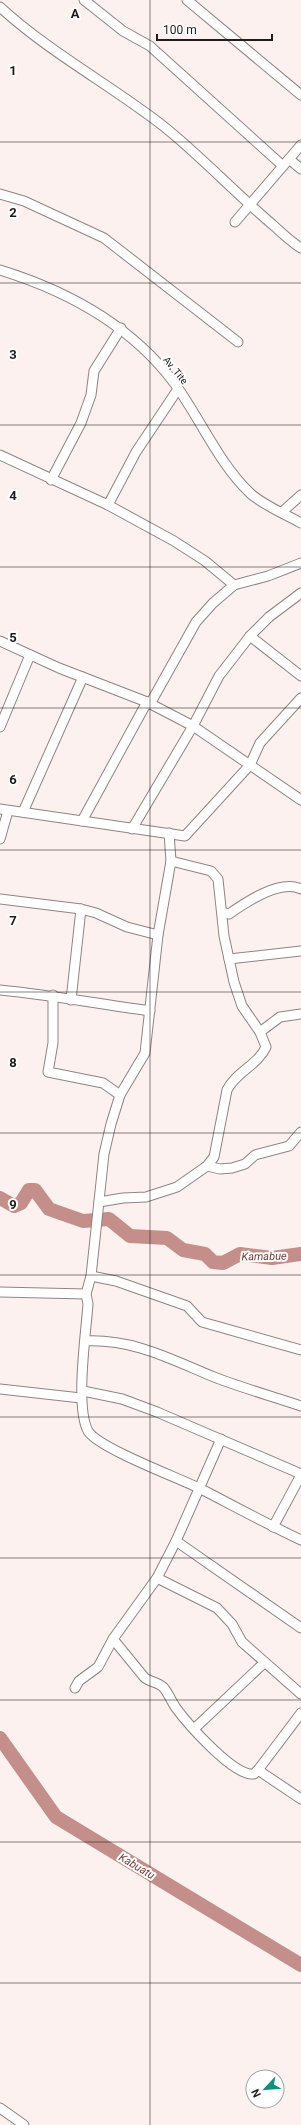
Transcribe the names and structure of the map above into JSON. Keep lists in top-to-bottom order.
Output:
{
  "streets": {
    "street": ["Av. Tite"]
  },
  "water": ["Kamabue", "Kabuatu"],
  "scale_bar": "100 m",
  "north": "bottom left",
  "grid": {
    "columns": ["A"],
    "rows": [
      "1",
      "2",
      "3",
      "4",
      "5",
      "6",
      "7",
      "8",
      "9"
    ]
  }
}
